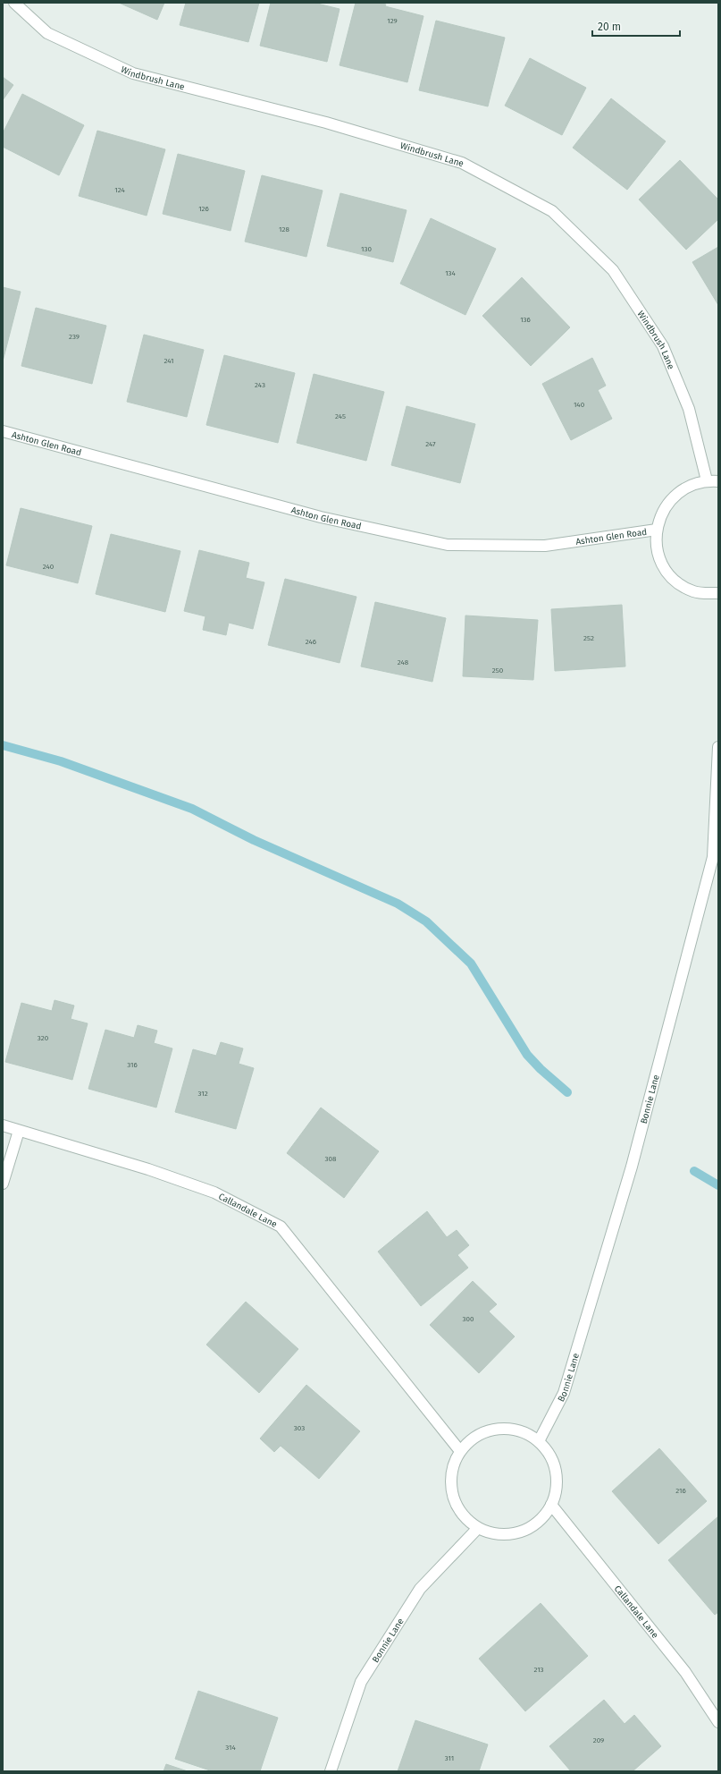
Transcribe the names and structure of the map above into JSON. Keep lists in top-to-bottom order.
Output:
{
  "streets": {
    "street": [
      "Windbrush Lane",
      "Ashton Glen Road",
      "Bonnie Lane",
      "Callandale Lane"
    ]
  },
  "crossings": [
    ["Windbrush Lane", "Ashton Glen Road"],
    ["Bonnie Lane", "Callandale Lane"]
  ],
  "house_numbers": [
    "129",
    "124",
    "126",
    "128",
    "130",
    "134",
    "136",
    "239",
    "241",
    "243",
    "140",
    "245",
    "247",
    "240",
    "252",
    "246",
    "248",
    "250",
    "320",
    "316",
    "312",
    "308",
    "300",
    "303",
    "216",
    "213",
    "209",
    "314",
    "311"
  ],
  "scale_bar": "20 m"
}
